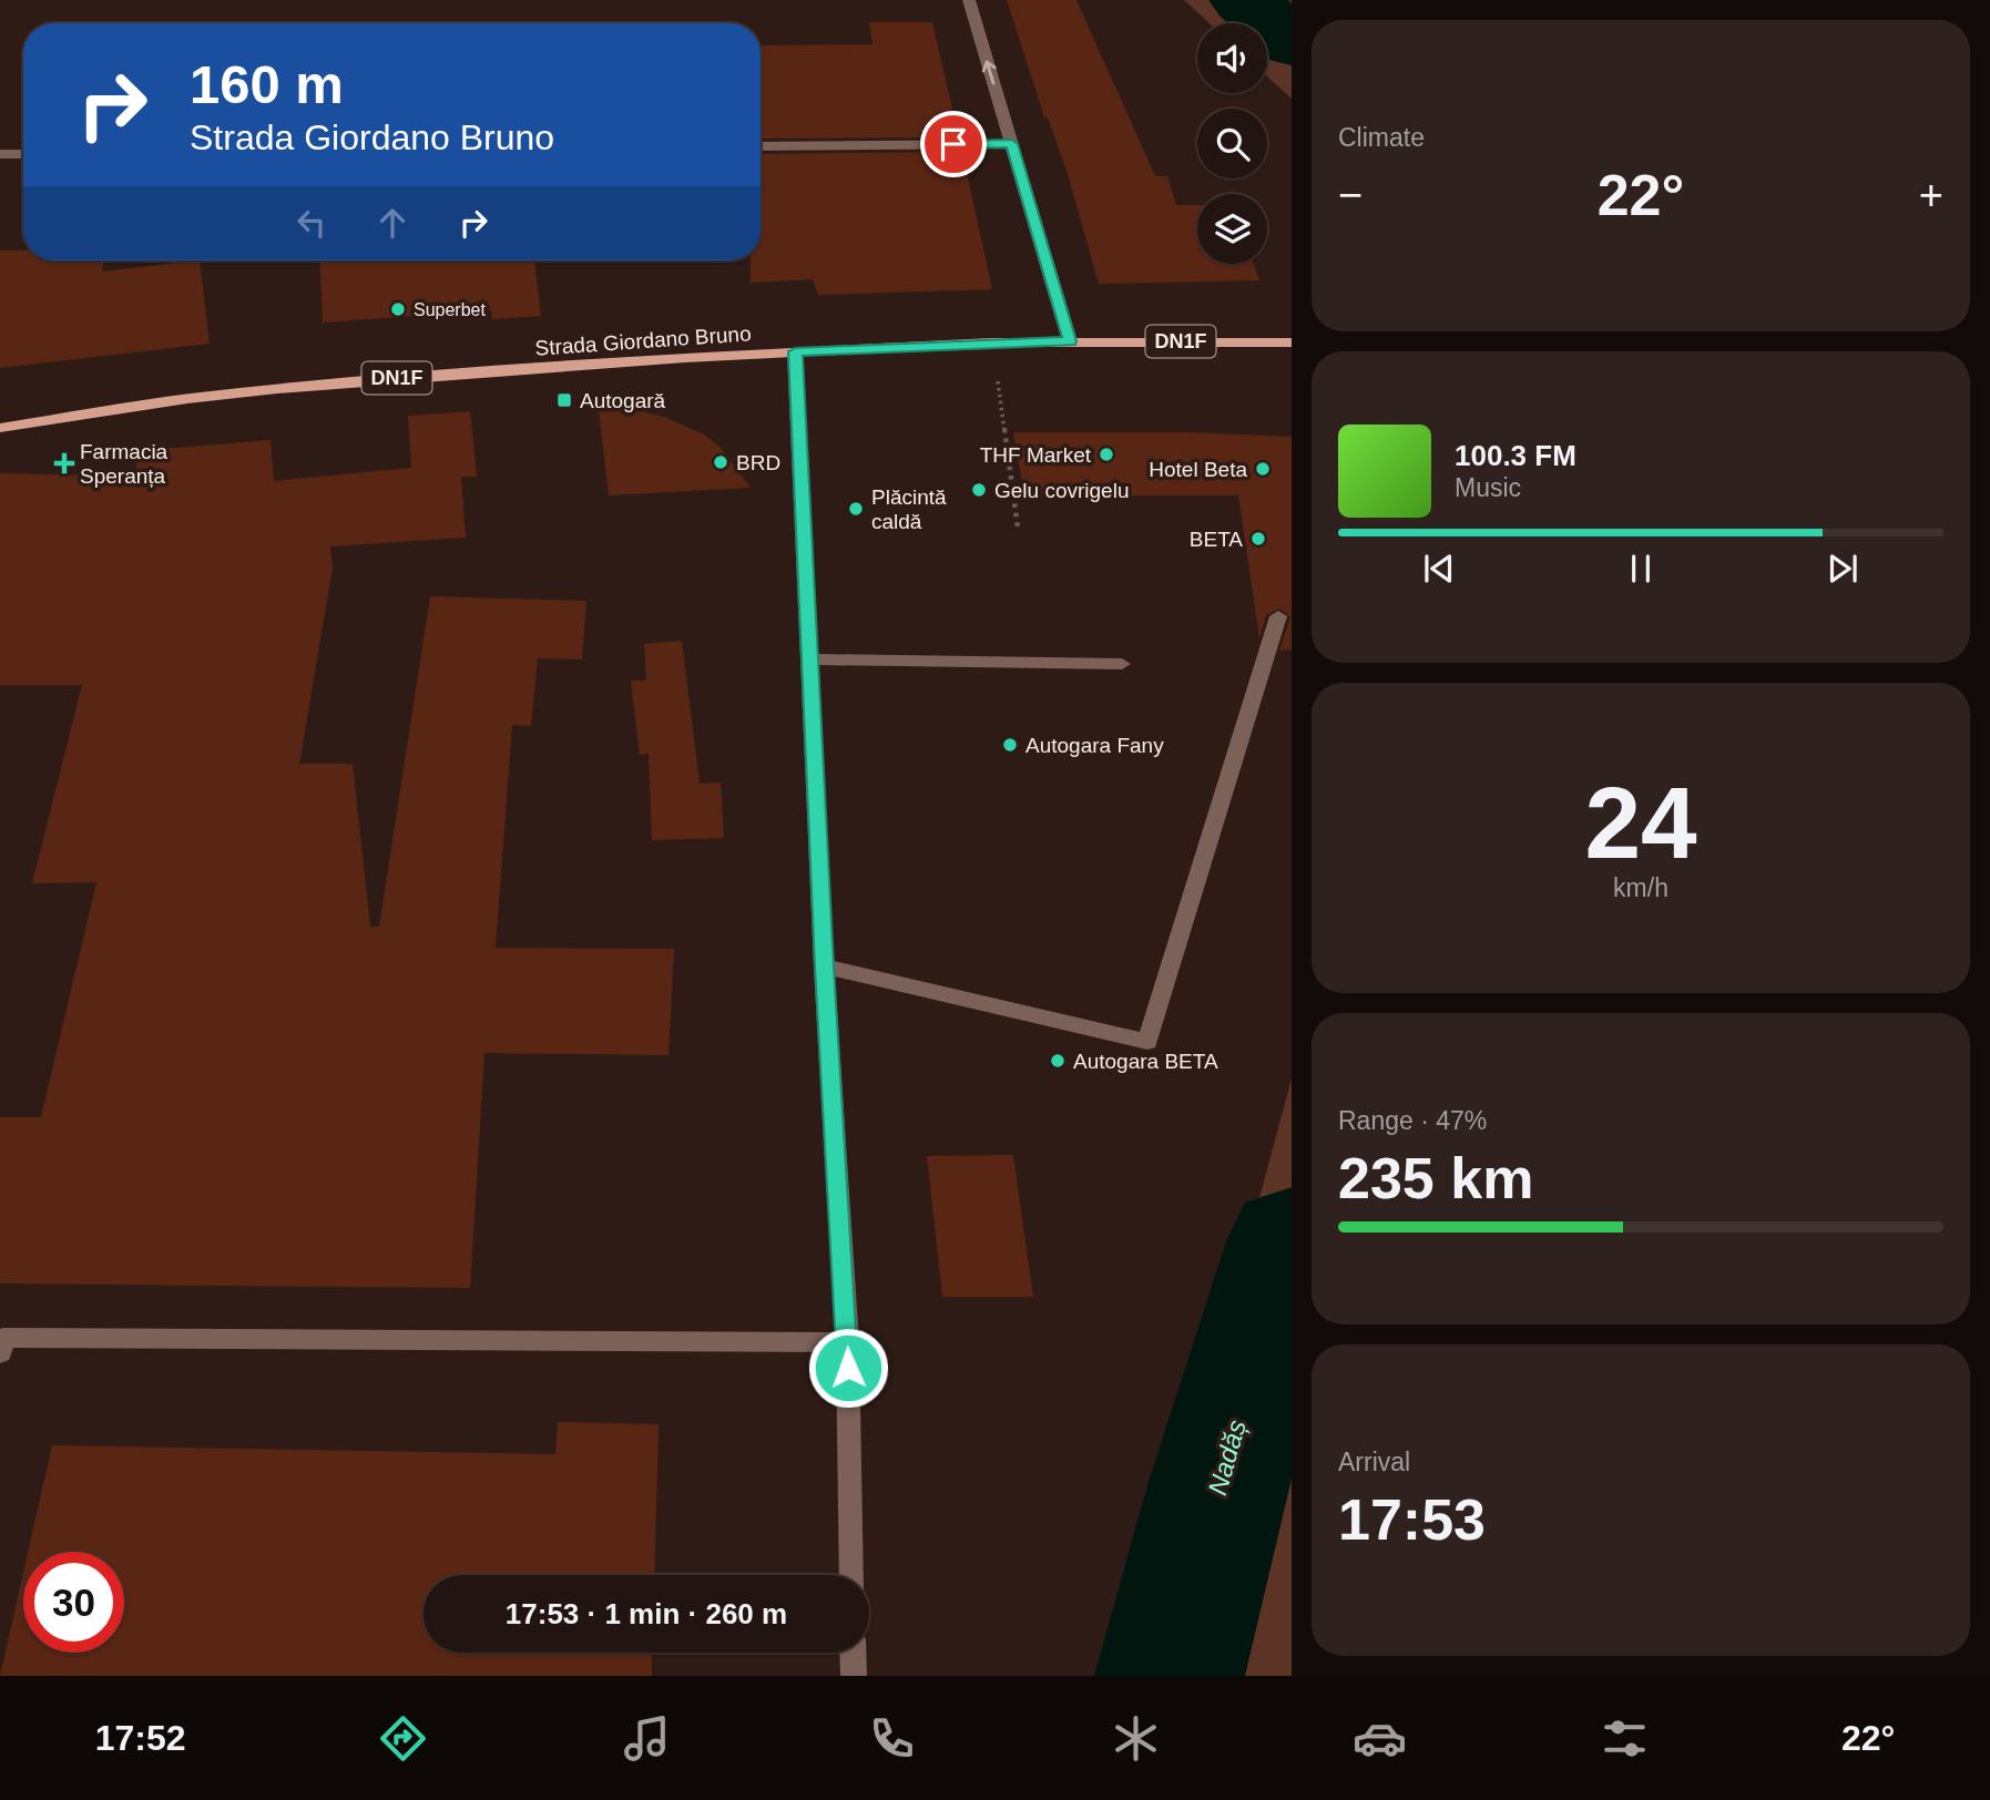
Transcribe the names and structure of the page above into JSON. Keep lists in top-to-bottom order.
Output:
{
  "streets": {
    "main road": ["Strada Giordano Bruno", "DN1F"]
  },
  "water": ["Nadăș"],
  "places": {
    "other": [
      "Superbet",
      "THF Market",
      "BRD",
      "Hotel Beta",
      "Gelu covrigelu",
      "Plăcintă caldă",
      "BETA",
      "Autogara Fany",
      "Autogara BETA"
    ],
    "transit": ["Autogară"],
    "health": ["Farmacia Speranța"]
  },
  "page": {
    "tile": [
      "Climate",
      ["24", "km/h"],
      ["Range · 47%", "235 km"],
      ["Arrival", "17:53"]
    ],
    "turn": ["160 m", "Strada Giordano Bruno"],
    "heat": ["−", "22°", "+"],
    "song": ["100.3 FM", "Music"],
    "limit": "30",
    "trip": "17:53 · 1 min · 260 m",
    "tabs": ["17:52", "22°"]
  }
}
